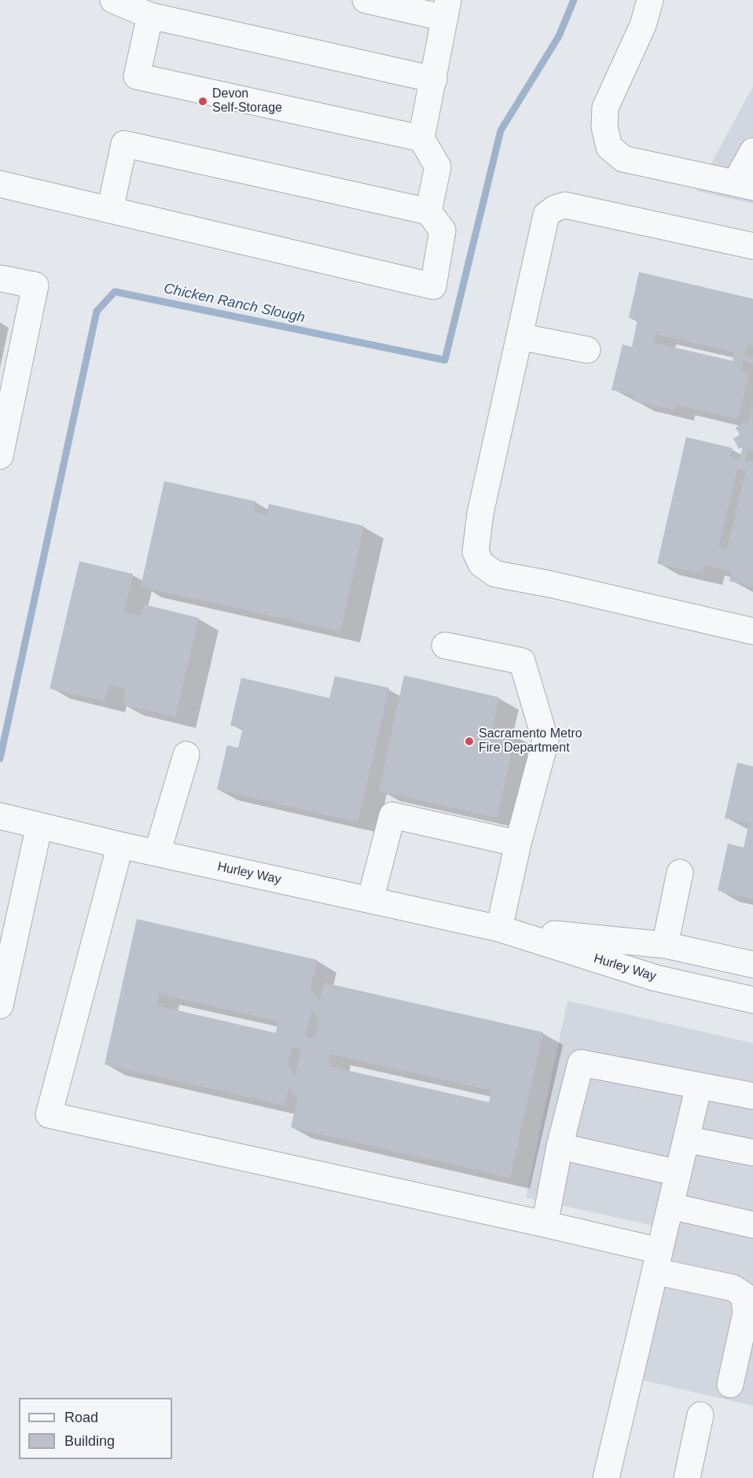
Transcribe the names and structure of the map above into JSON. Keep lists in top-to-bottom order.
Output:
{
  "streets": {
    "street": ["Hurley Way"]
  },
  "water": ["Chicken Ranch Slough"],
  "places": ["Devon Self-Storage", "Sacramento Metro Fire Department"],
  "legend": ["Road", "Building"]
}
